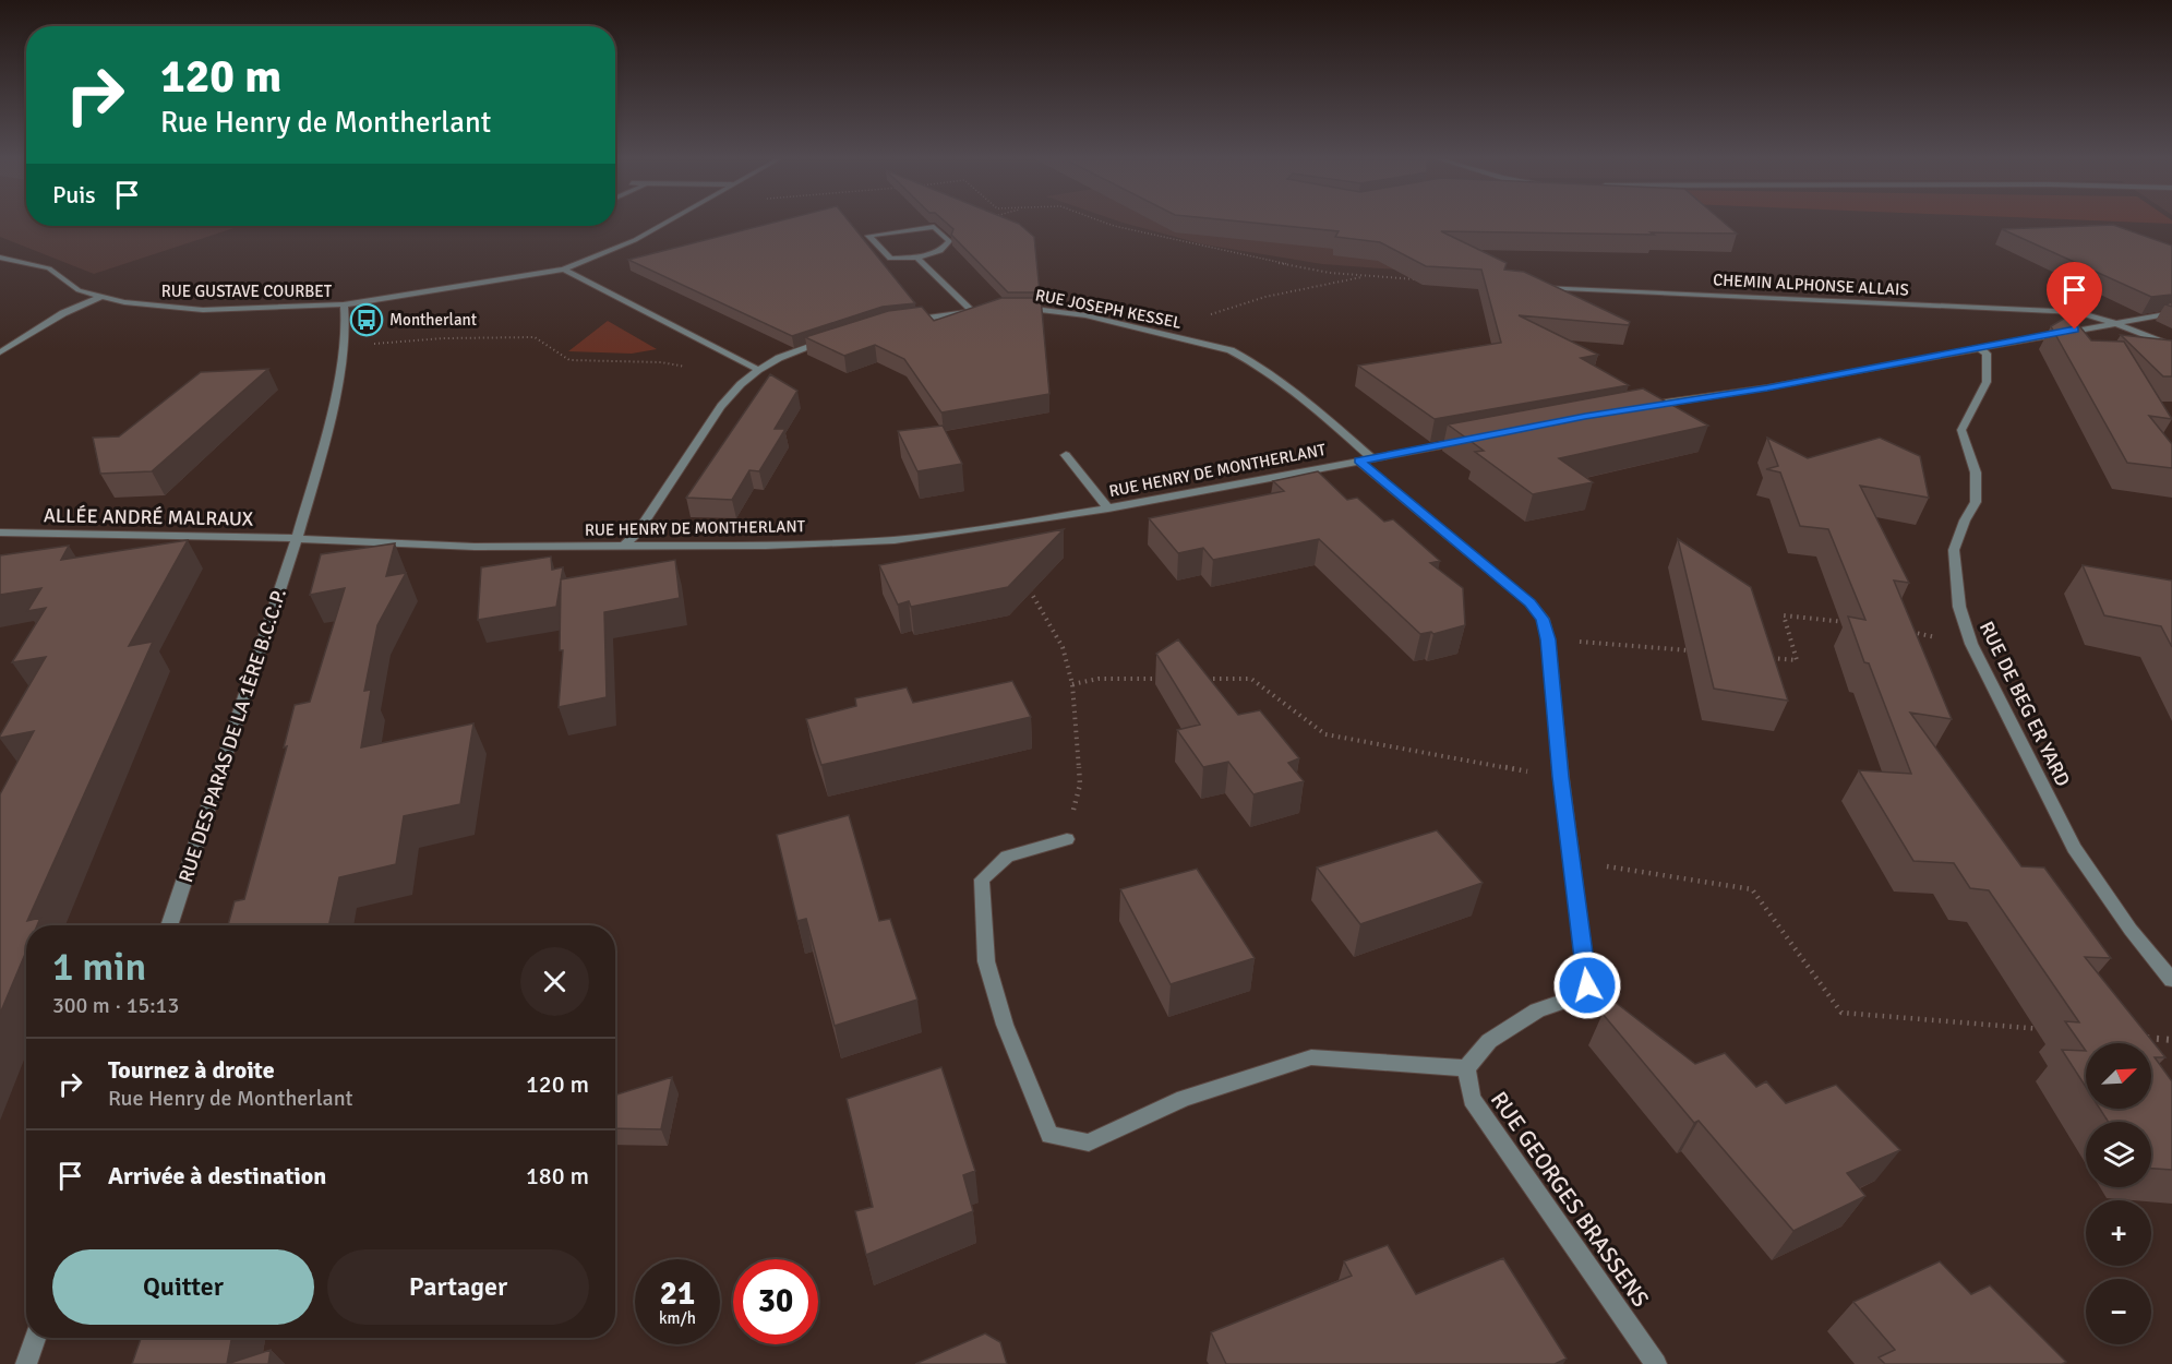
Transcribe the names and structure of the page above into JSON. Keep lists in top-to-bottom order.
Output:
{
  "streets": {
    "street": [
      "CHEMIN ALPHONSE ALLAIS",
      "RUE GUSTAVE COURBET",
      "RUE JOSEPH KESSEL",
      "RUE HENRY DE MONTHERLANT",
      "ALLÉE ANDRÉ MALRAUX",
      "RUE DE BEG ER YARD",
      "RUE DES PARAS DE LA 1ÈRE B.C.C.P.",
      "RUE GEORGES BRASSENS"
    ]
  },
  "crossings": [
    ["RUE GUSTAVE COURBET", "RUE HENRY DE MONTHERLANT"],
    ["RUE GUSTAVE COURBET", "ALLÉE ANDRÉ MALRAUX"],
    ["RUE GUSTAVE COURBET", "RUE DES PARAS DE LA 1ÈRE B.C.C.P."],
    ["RUE JOSEPH KESSEL", "RUE HENRY DE MONTHERLANT"],
    ["RUE HENRY DE MONTHERLANT", "ALLÉE ANDRÉ MALRAUX"],
    ["RUE HENRY DE MONTHERLANT", "RUE DES PARAS DE LA 1ÈRE B.C.C.P."],
    ["ALLÉE ANDRÉ MALRAUX", "RUE DES PARAS DE LA 1ÈRE B.C.C.P."]
  ],
  "places": {
    "bus stop": ["Montherlant"]
  },
  "north": "top right",
  "page": {
    "turn": ["120 m", "Rue Henry de Montherlant"],
    "then": "Puis",
    "heading": ["1 min", "300 m · 15:13"],
    "list": [
      {
        "name": "Tournez à droite",
        "note": "Rue Henry de Montherlant",
        "value": "120 m"
      },
      {
        "name": "Arrivée à destination",
        "value": "180 m"
      }
    ],
    "map_buttons": ["+", "−"],
    "buttons": ["Quitter", "Partager"],
    "speed": "21 km/h",
    "limit": "30"
  }
}
